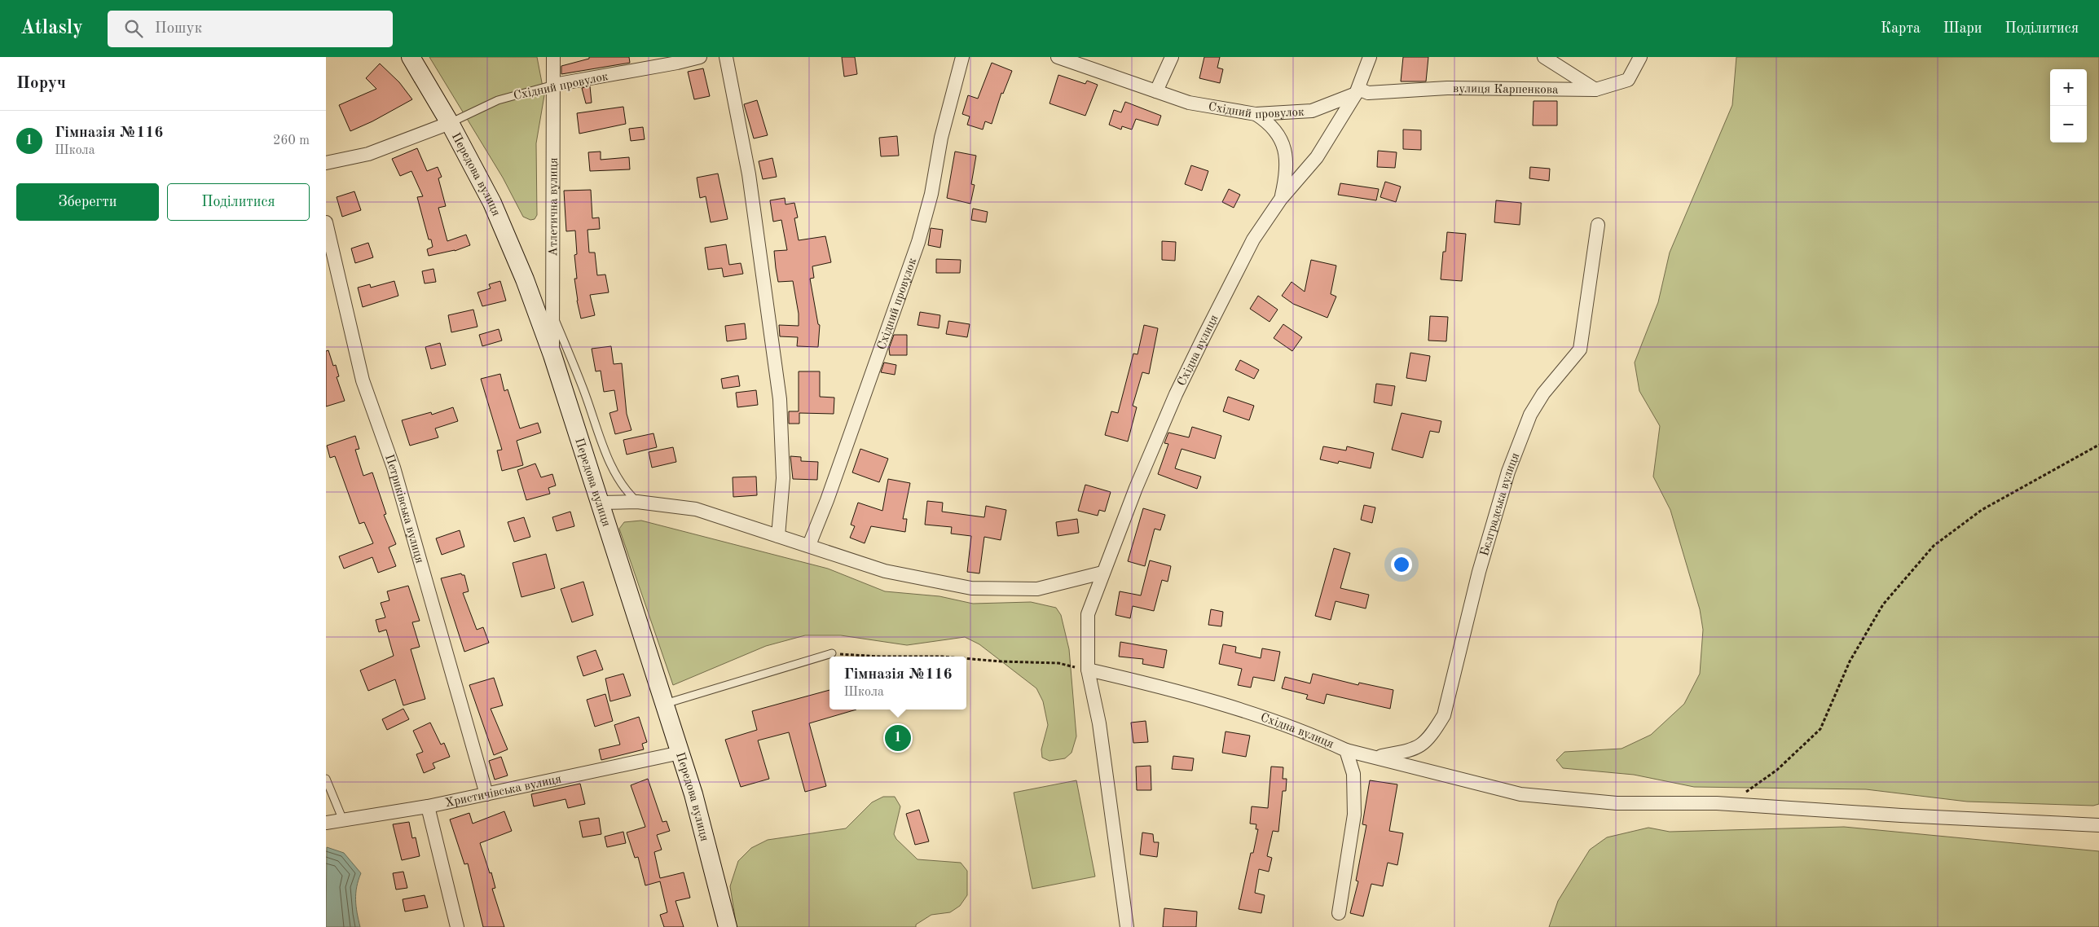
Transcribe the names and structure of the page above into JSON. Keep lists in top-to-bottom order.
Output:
{
  "streets": {
    "street": [
      "Східний провулок",
      "вулиця Карпенкова",
      "Передова вулиця",
      "Атлетична вулиця",
      "Східна вулиця",
      "Бєлградська вулиця",
      "Петриківська вулиця",
      "Христичівська вулиця"
    ]
  },
  "crossings": [
    ["Східний провулок", "вулиця Карпенкова"],
    ["Східний провулок", "Передова вулиця"],
    ["Східний провулок", "Атлетична вулиця"],
    ["Східний провулок", "Східна вулиця"],
    ["вулиця Карпенкова", "Східна вулиця"],
    ["Передова вулиця", "Атлетична вулиця"],
    ["Передова вулиця", "Христичівська вулиця"],
    ["Петриківська вулиця", "Христичівська вулиця"]
  ],
  "page": {
    "header": "Atlasly",
    "search": "Пошук",
    "nav": ["Карта", "Шари", "Поділитися"],
    "heading": "Поруч",
    "map_buttons": ["+", "−"],
    "list": [
      {
        "mark": "1",
        "name": "Гімназія №116",
        "note": "Школа",
        "value": "260 m"
      }
    ],
    "buttons": ["Зберегти", "Поділитися"],
    "popup": ["Гімназія №116", "Школа"],
    "pins": "1"
  }
}
